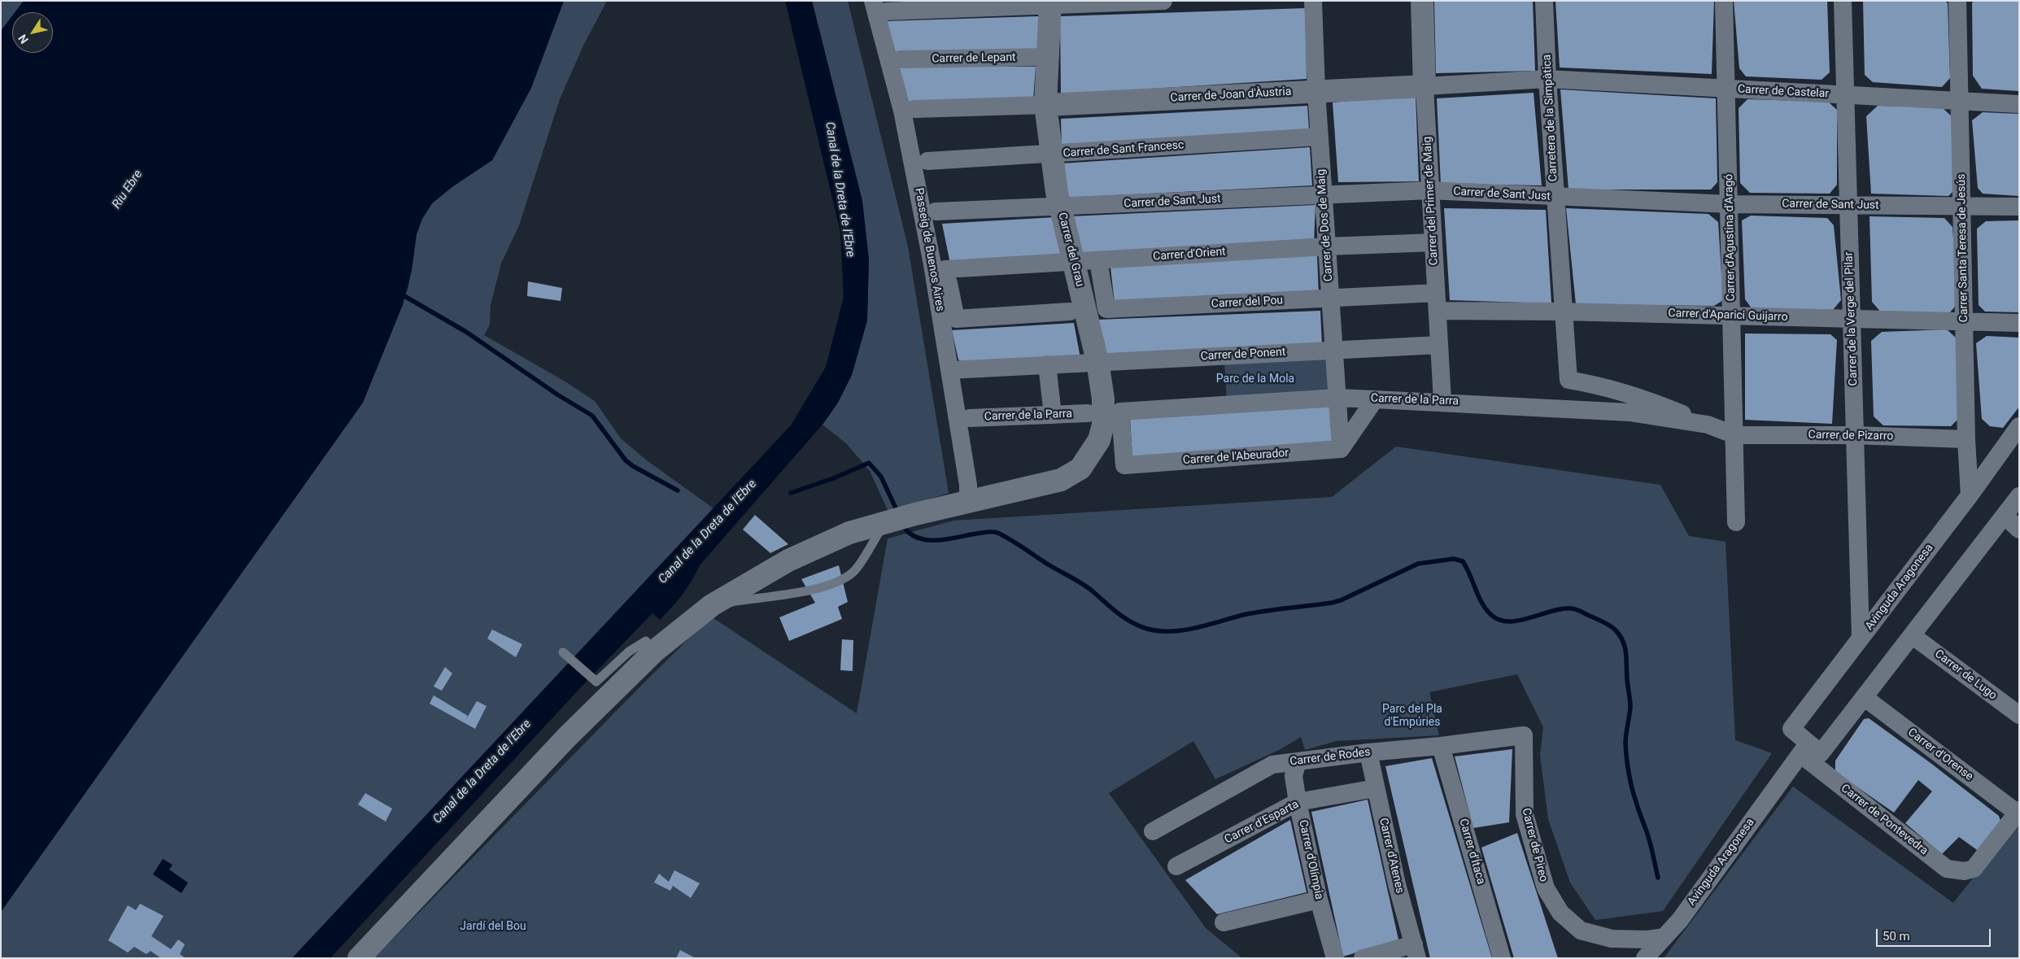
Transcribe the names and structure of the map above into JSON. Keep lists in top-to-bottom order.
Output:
{
  "streets": {
    "street": [
      "Carrer de Lepant",
      "Carrer de Castelar",
      "Carrer de Joan d'Àustria",
      "Carretera de la Simpàtica",
      "Carrer de Sant Francesc",
      "Carrer de Sant Just",
      "Carrer del Primer de Maig",
      "Carrer de Dos de Maig",
      "Carrer d'Agustina d'Aragó",
      "Carrer Santa Teresa de Jesús",
      "Passeig de Buenos Aires",
      "Carrer del Grau",
      "Carrer d'Orient",
      "Carrer del Pou",
      "Carrer d'Aparici Guijarro",
      "Carrer de la Verge del Pilar",
      "Carrer de Ponent",
      "Carrer de la Parra",
      "Carrer de Pizarro",
      "Carrer de l'Abeurador",
      "Avinguda Aragonesa",
      "Carrer de Lugo",
      "Carrer d'Orense",
      "Carrer de Rodes",
      "Carrer de Pontevedra",
      "Carrer d'Esparta",
      "Carrer de Pireo",
      "Carrer d'Ítaca",
      "Carrer d'Atenes",
      "Carrer d'Olímpia"
    ]
  },
  "crossings": [
    ["Carrer de Lepant", "Carrer del Grau"],
    ["Carrer de Castelar", "Carrer de Joan d'Àustria"],
    ["Carrer de Castelar", "Carretera de la Simpàtica"],
    ["Carrer de Castelar", "Carrer d'Agustina d'Aragó"],
    ["Carrer de Castelar", "Carrer Santa Teresa de Jesús"],
    ["Carrer de Castelar", "Carrer de la Verge del Pilar"],
    ["Carrer de Joan d'Àustria", "Carretera de la Simpàtica"],
    ["Carrer de Joan d'Àustria", "Carrer del Primer de Maig"],
    ["Carrer de Joan d'Àustria", "Carrer de Dos de Maig"],
    ["Carrer de Joan d'Àustria", "Carrer del Grau"],
    ["Carretera de la Simpàtica", "Carrer de Sant Just"],
    ["Carretera de la Simpàtica", "Carrer d'Aparici Guijarro"],
    ["Carretera de la Simpàtica", "Carrer de la Parra"],
    ["Carrer de Sant Francesc", "Carrer de Dos de Maig"],
    ["Carrer de Sant Francesc", "Carrer del Grau"],
    ["Carrer de Sant Just", "Carrer del Primer de Maig"],
    ["Carrer de Sant Just", "Carrer de Dos de Maig"],
    ["Carrer de Sant Just", "Carrer d'Agustina d'Aragó"],
    ["Carrer de Sant Just", "Carrer Santa Teresa de Jesús"],
    ["Carrer de Sant Just", "Carrer del Grau"],
    ["Carrer de Sant Just", "Carrer de la Verge del Pilar"],
    ["Carrer del Primer de Maig", "Carrer d'Orient"],
    ["Carrer del Primer de Maig", "Carrer del Pou"],
    ["Carrer del Primer de Maig", "Carrer d'Aparici Guijarro"],
    ["Carrer del Primer de Maig", "Carrer de Ponent"],
    ["Carrer del Primer de Maig", "Carrer de la Parra"],
    ["Carrer de Dos de Maig", "Carrer d'Orient"],
    ["Carrer de Dos de Maig", "Carrer del Pou"],
    ["Carrer de Dos de Maig", "Carrer de Ponent"],
    ["Carrer de Dos de Maig", "Carrer de la Parra"],
    ["Carrer de Dos de Maig", "Carrer de l'Abeurador"],
    ["Carrer d'Agustina d'Aragó", "Carrer d'Aparici Guijarro"],
    ["Carrer d'Agustina d'Aragó", "Carrer de la Parra"],
    ["Carrer d'Agustina d'Aragó", "Carrer de Pizarro"],
    ["Carrer Santa Teresa de Jesús", "Carrer d'Aparici Guijarro"],
    ["Carrer Santa Teresa de Jesús", "Carrer de Pizarro"],
    ["Carrer Santa Teresa de Jesús", "Avinguda Aragonesa"],
    ["Passeig de Buenos Aires", "Carrer del Grau"],
    ["Passeig de Buenos Aires", "Carrer d'Orient"],
    ["Passeig de Buenos Aires", "Carrer de Ponent"],
    ["Carrer del Grau", "Carrer d'Orient"],
    ["Carrer del Grau", "Carrer de Ponent"],
    ["Carrer d'Orient", "Carrer del Pou"],
    ["Carrer del Pou", "Carrer d'Aparici Guijarro"],
    ["Carrer d'Aparici Guijarro", "Carrer de la Verge del Pilar"],
    ["Carrer de la Verge del Pilar", "Carrer de Pizarro"],
    ["Carrer de la Verge del Pilar", "Avinguda Aragonesa"],
    ["Carrer de la Parra", "Carrer de Pizarro"],
    ["Carrer de la Parra", "Carrer de l'Abeurador"],
    ["Avinguda Aragonesa", "Carrer de Lugo"],
    ["Avinguda Aragonesa", "Carrer d'Orense"],
    ["Avinguda Aragonesa", "Carrer de Pontevedra"],
    ["Avinguda Aragonesa", "Carrer de Pireo"],
    ["Carrer d'Orense", "Carrer de Pontevedra"],
    ["Carrer de Rodes", "Carrer de Pireo"],
    ["Carrer de Rodes", "Carrer d'Ítaca"],
    ["Carrer de Rodes", "Carrer d'Atenes"],
    ["Carrer de Rodes", "Carrer d'Olímpia"],
    ["Carrer d'Esparta", "Carrer d'Atenes"],
    ["Carrer d'Esparta", "Carrer d'Olímpia"]
  ],
  "water": ["Riu Ebre", "Canal de la Dreta de l'Ebre"],
  "parks": ["Parc de la Mola", "Parc del Pla d'Empúries", "Jardí del Bou"],
  "scale_bar": "50 m",
  "north": "bottom left"
}
